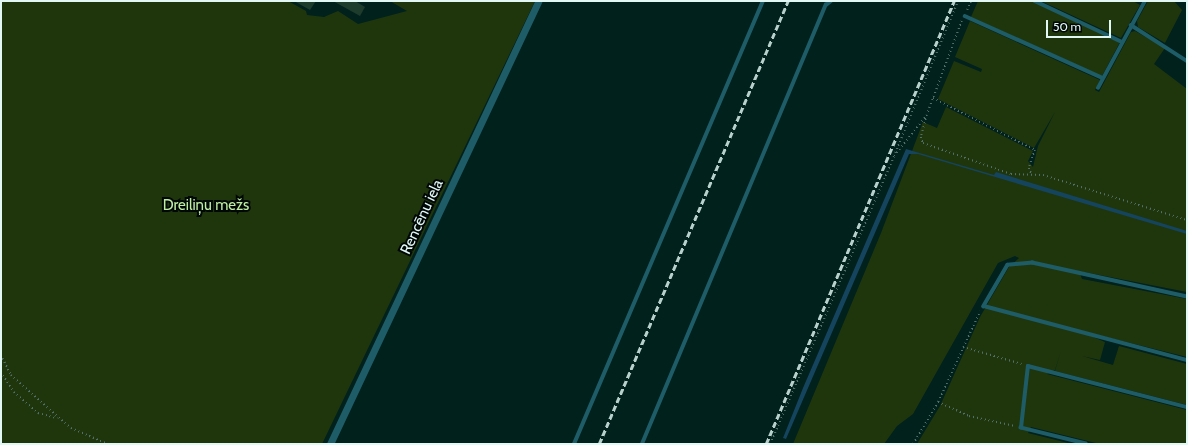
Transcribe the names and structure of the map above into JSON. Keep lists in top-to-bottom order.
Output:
{
  "streets": {
    "street": ["Rencēnu iela"]
  },
  "parks": ["Dreiliņu mežs"],
  "scale_bar": "50 m"
}
